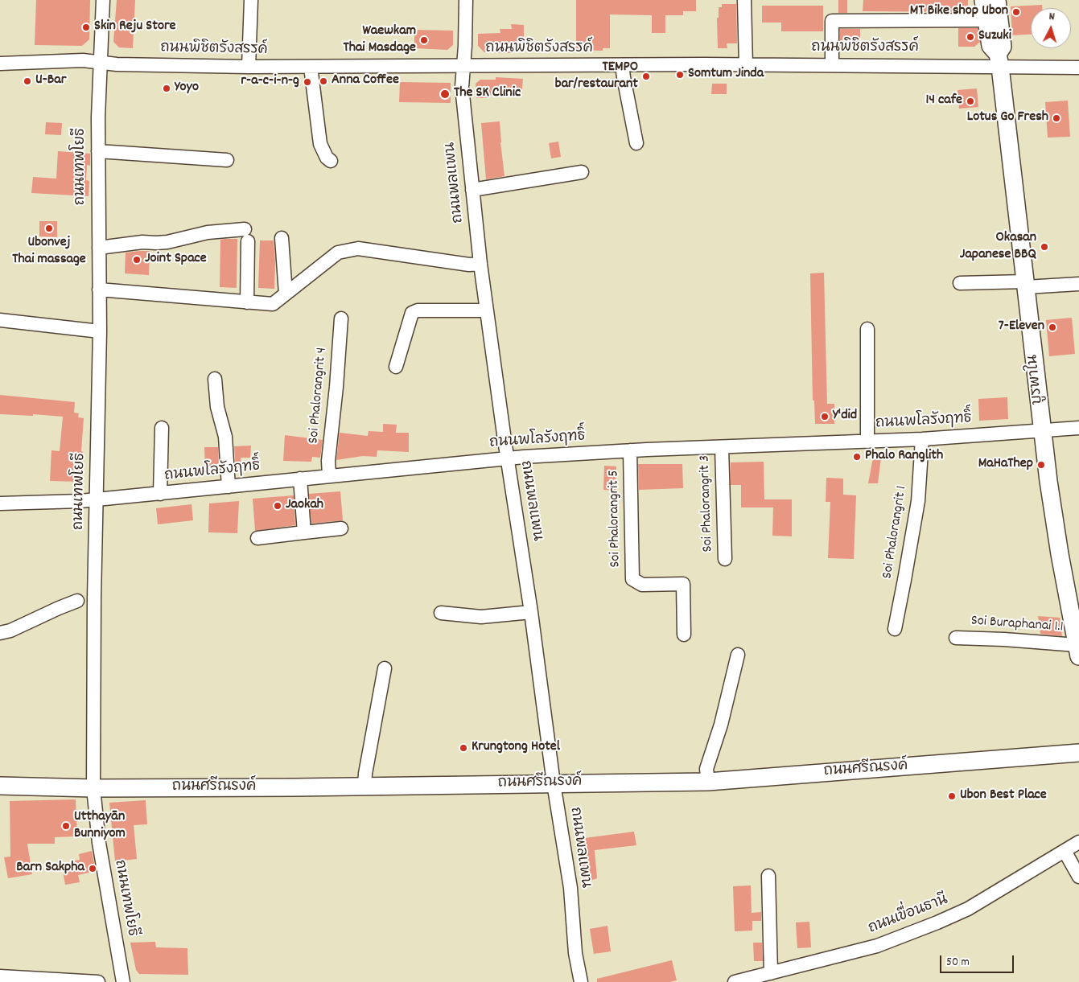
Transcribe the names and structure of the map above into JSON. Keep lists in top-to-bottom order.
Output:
{
  "streets": {
    "main road": ["บูรพาใน", "ถนนศรีณรงค์"],
    "street": [
      "ถนนพิชิตรังสรรค์",
      "ถนนเทพโยธี",
      "ถนนพลแพน",
      "Soi Phalorangrit 4",
      "ถนนพโลรังฤทธิ์",
      "Soi Phalorangrit 3",
      "Soi Phalorangrit 5",
      "Soi Phalorangrit 1",
      "Soi Buraphanai 1.1",
      "ถนนเขื่อนธานี"
    ]
  },
  "crossings": [
    ["ถนนพิชิตรังสรรค์", "ถนนเทพโยธี"],
    ["ถนนพิชิตรังสรรค์", "ถนนพลแพน"],
    ["ถนนพิชิตรังสรรค์", "บูรพาใน"],
    ["ถนนเทพโยธี", "ถนนพโลรังฤทธิ์"],
    ["ถนนเทพโยธี", "ถนนศรีณรงค์"],
    ["ถนนพลแพน", "ถนนพโลรังฤทธิ์"],
    ["ถนนพลแพน", "ถนนศรีณรงค์"],
    ["บูรพาใน", "ถนนพโลรังฤทธิ์"],
    ["บูรพาใน", "Soi Buraphanai 1.1"],
    ["Soi Phalorangrit 4", "ถนนพโลรังฤทธิ์"],
    ["ถนนพโลรังฤทธิ์", "Soi Phalorangrit 3"],
    ["ถนนพโลรังฤทธิ์", "Soi Phalorangrit 5"],
    ["ถนนพโลรังฤทธิ์", "Soi Phalorangrit 1"]
  ],
  "places": [
    "MT Bike shop Ubon",
    "Skin Reju Store",
    "Suzuki",
    "Waewkam Thai Masdage",
    "Somtum Jinda",
    "TEMPO bar/restaurant",
    "U-Bar",
    "Anna Coffee",
    "r-a-c-i-n-g",
    "Yoyo",
    "The SK Clinic",
    "14 cafe",
    "Lotus Go Fresh",
    "Ubonvej Thai massage",
    "Okasan Japanese BBQ",
    "Joint Space",
    "7-Eleven",
    "Y'did",
    "Phalo Ranglith",
    "MaHaThep",
    "Jaokah",
    "Krungtong Hotel",
    "Ubon Best Place",
    "Utthayān Bunniyom",
    "Barn Sakpha"
  ],
  "scale_bar": "50 m",
  "north": "top"
}
